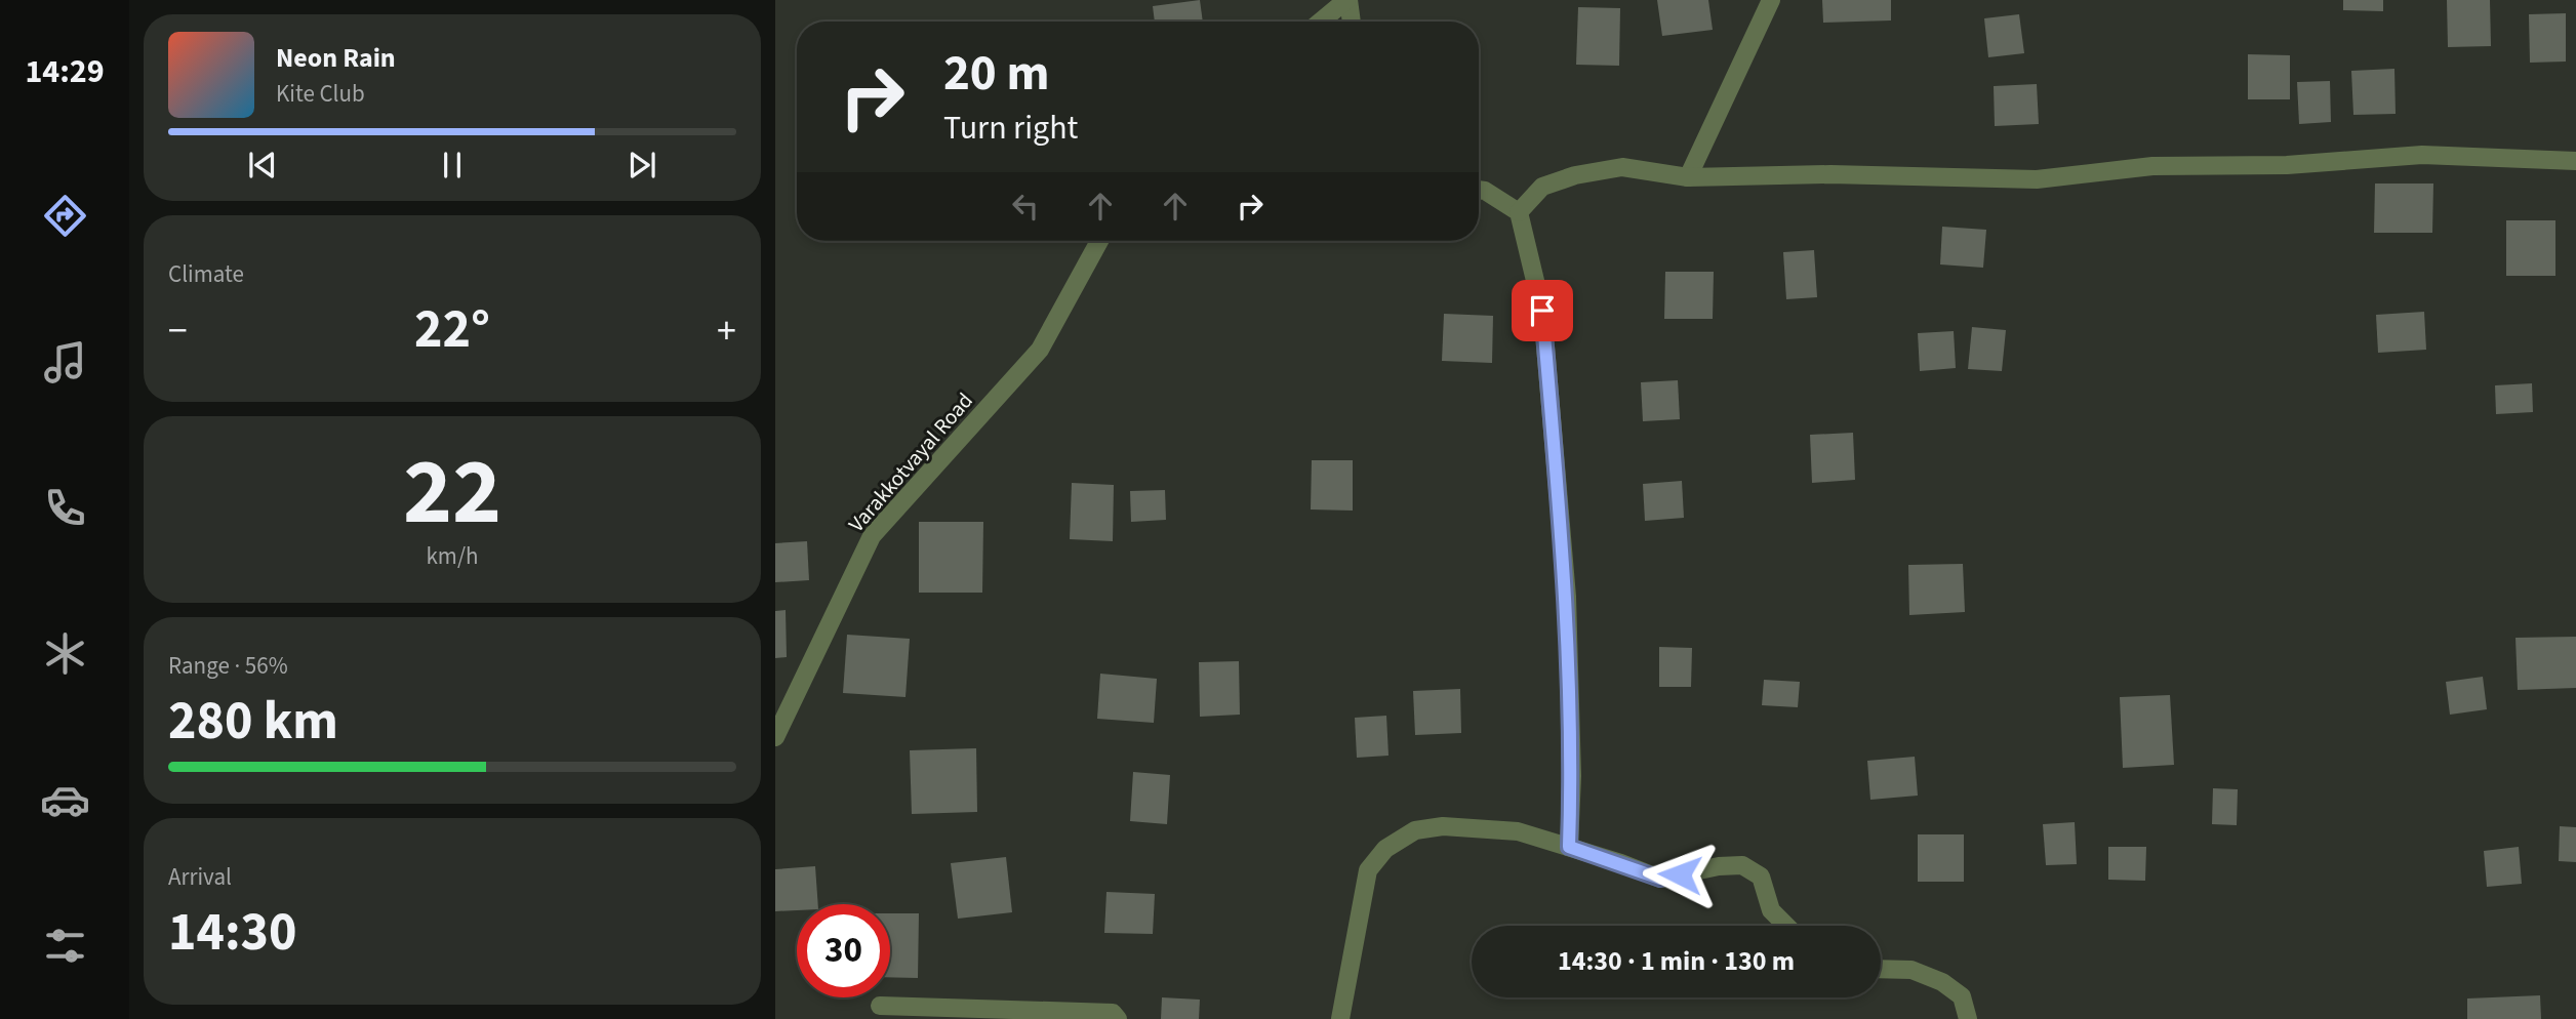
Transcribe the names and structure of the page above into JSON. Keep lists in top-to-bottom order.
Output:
{
  "streets": {
    "street": ["Varakkotvayal Road"]
  },
  "page": {
    "tabs": "14:29",
    "turn": ["20 m", "Turn right"],
    "song": ["Neon Rain", "Kite Club"],
    "tile": [
      "Climate",
      ["22", "km/h"],
      ["Range · 56%", "280 km"],
      ["Arrival", "14:30"]
    ],
    "heat": ["−", "22°", "+"],
    "limit": "30",
    "trip": "14:30 · 1 min · 130 m"
  }
}
